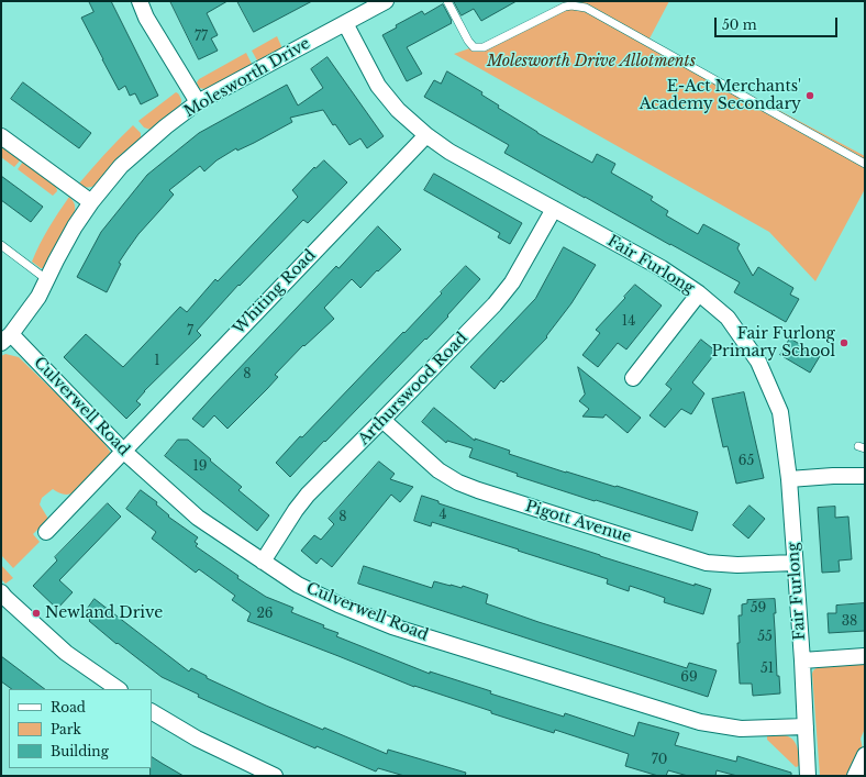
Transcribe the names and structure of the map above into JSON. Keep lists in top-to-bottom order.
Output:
{
  "streets": {
    "street": [
      "Molesworth Drive",
      "Fair Furlong",
      "Whiting Road",
      "Arthurswood Road",
      "Culverwell Road",
      "Pigott Avenue"
    ]
  },
  "crossings": [
    ["Molesworth Drive", "Fair Furlong"],
    ["Molesworth Drive", "Culverwell Road"],
    ["Fair Furlong", "Whiting Road"],
    ["Fair Furlong", "Arthurswood Road"],
    ["Fair Furlong", "Culverwell Road"],
    ["Fair Furlong", "Pigott Avenue"],
    ["Whiting Road", "Culverwell Road"],
    ["Arthurswood Road", "Culverwell Road"],
    ["Arthurswood Road", "Pigott Avenue"]
  ],
  "parks": ["Molesworth Drive Allotments"],
  "places": ["E-Act Merchants' Academy Secondary", "Fair Furlong Primary School", "Newland Drive"],
  "house_numbers": [
    "77",
    "14",
    "7",
    "1",
    "8",
    "65",
    "19",
    "4",
    "8",
    "59",
    "26",
    "38",
    "55",
    "51",
    "69",
    "70"
  ],
  "legend": ["Road", "Park", "Building"],
  "scale_bar": "50 m"
}
